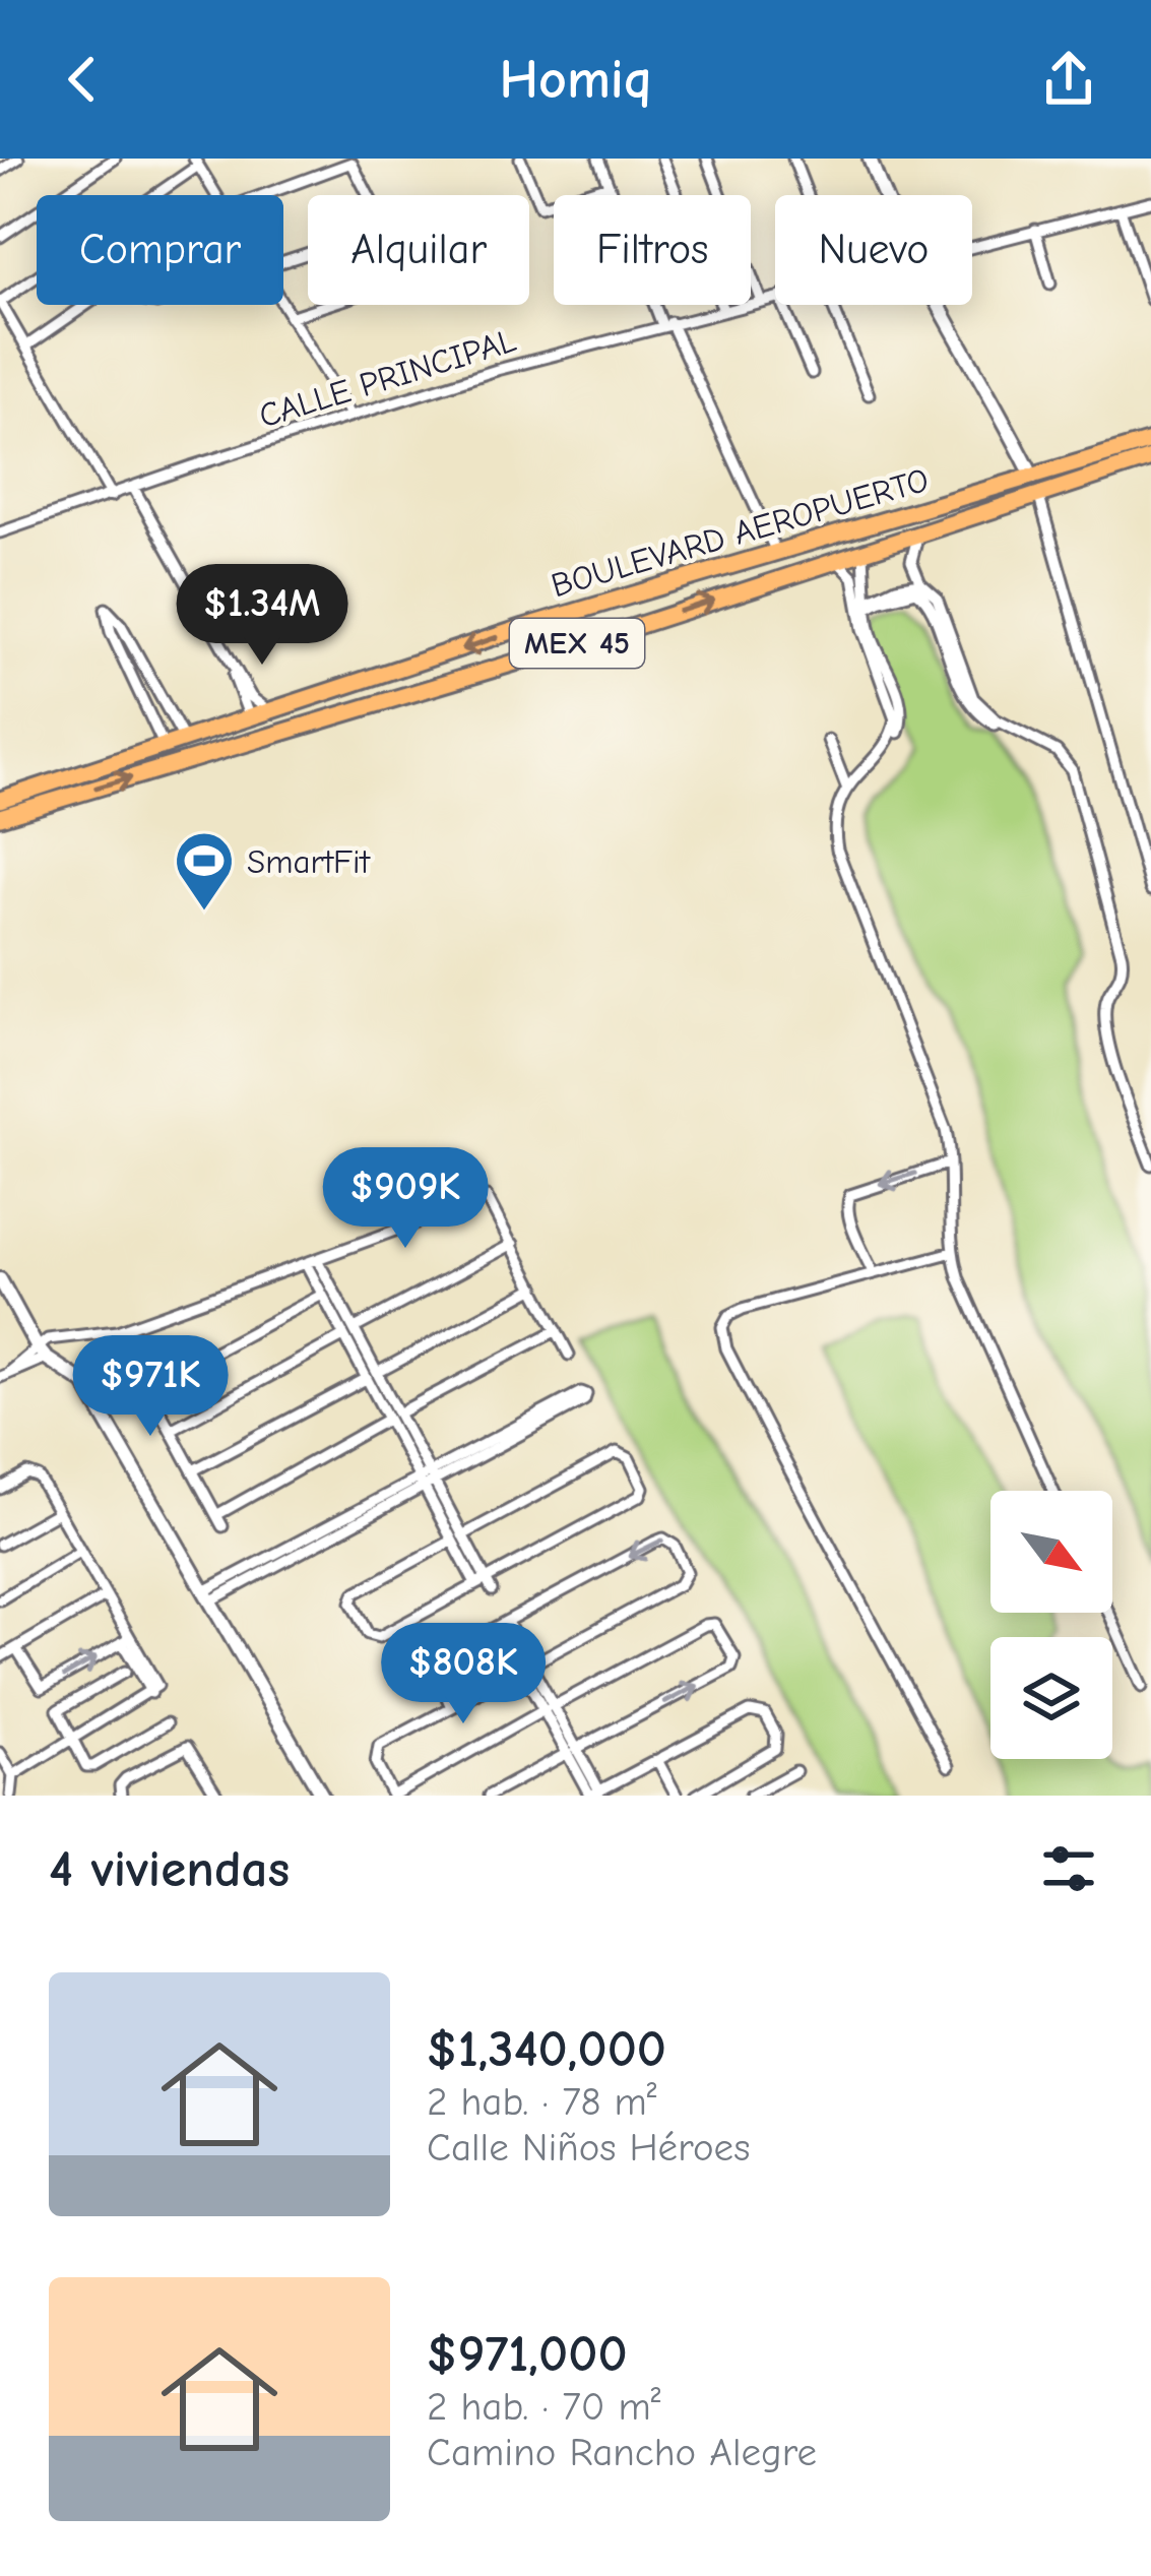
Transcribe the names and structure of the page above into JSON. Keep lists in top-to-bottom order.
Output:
{
  "streets": {
    "highway": ["BOULEVARD AEROPUERTO", "MEX 45"],
    "street": ["CALLE PRINCIPAL"]
  },
  "places": {
    "sports": ["SmartFit"]
  },
  "north": "bottom right",
  "page": {
    "header": "Homiq",
    "chip": [
      "Comprar",
      "Alquilar",
      "Filtros",
      "Nuevo"
    ],
    "price": [
      "$1.34M",
      "$909K",
      "$971K",
      "$808K"
    ],
    "heading": "4 viviendas",
    "list": [
      {
        "name": "$1,340,000",
        "note": "2 hab. · 78 m² · Calle Niños Héroes"
      },
      {
        "name": "$971,000",
        "note": "2 hab. · 70 m² · Camino Rancho Alegre"
      }
    ]
  }
}
